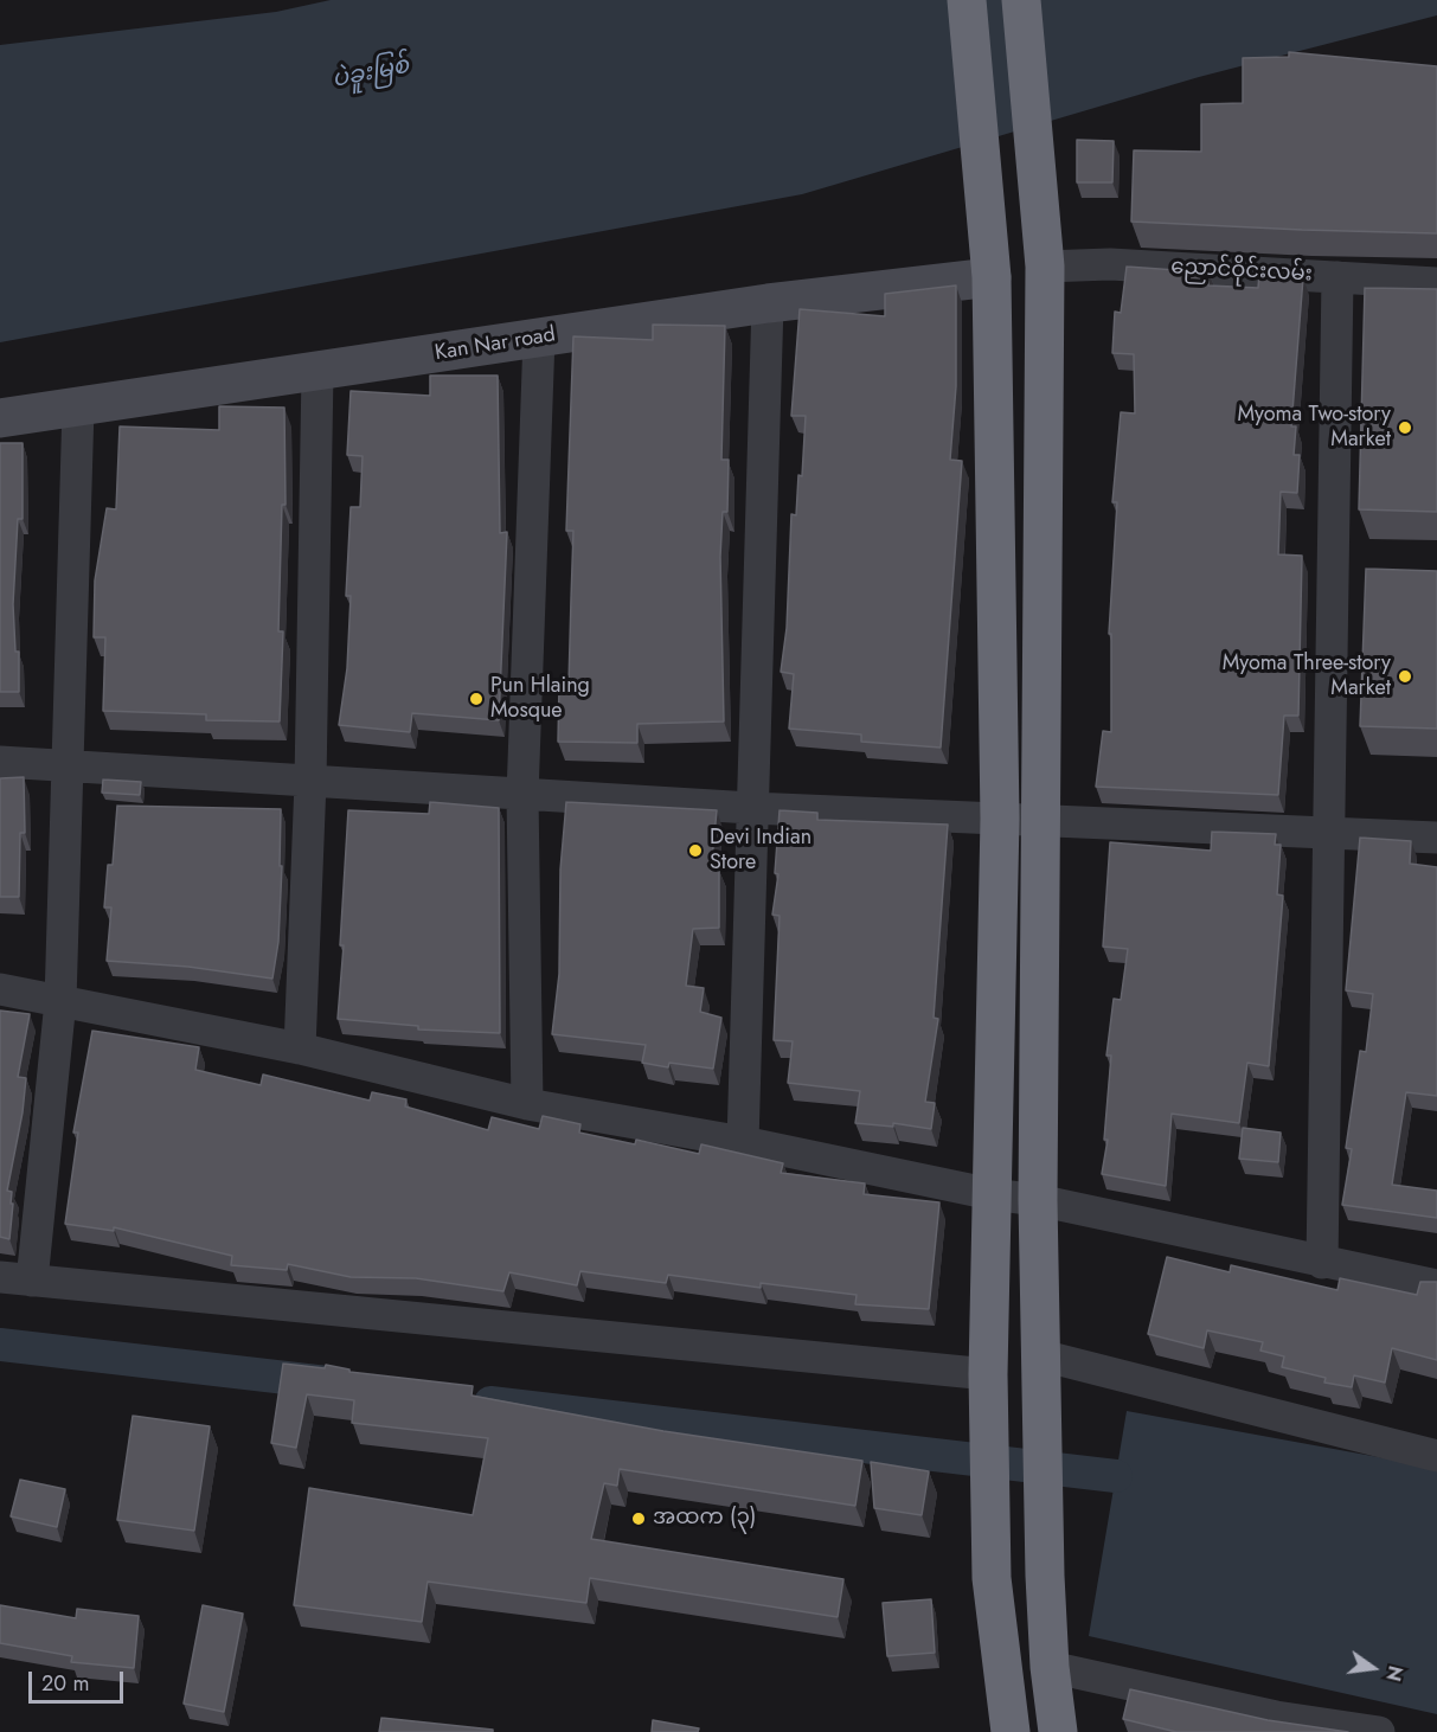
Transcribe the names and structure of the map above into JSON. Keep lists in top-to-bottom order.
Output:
{
  "streets": {
    "street": ["ညောင်ဝိုင်းလမ်း", "Kan Nar road"]
  },
  "water": ["ပဲခူးမြစ်"],
  "places": [
    "Myoma Two-story Market",
    "Myoma Three-story Market",
    "Pun Hlaing Mosque",
    "Devi Indian Store",
    "အထက (၃)"
  ],
  "scale_bar": "20 m",
  "north": "right"
}
